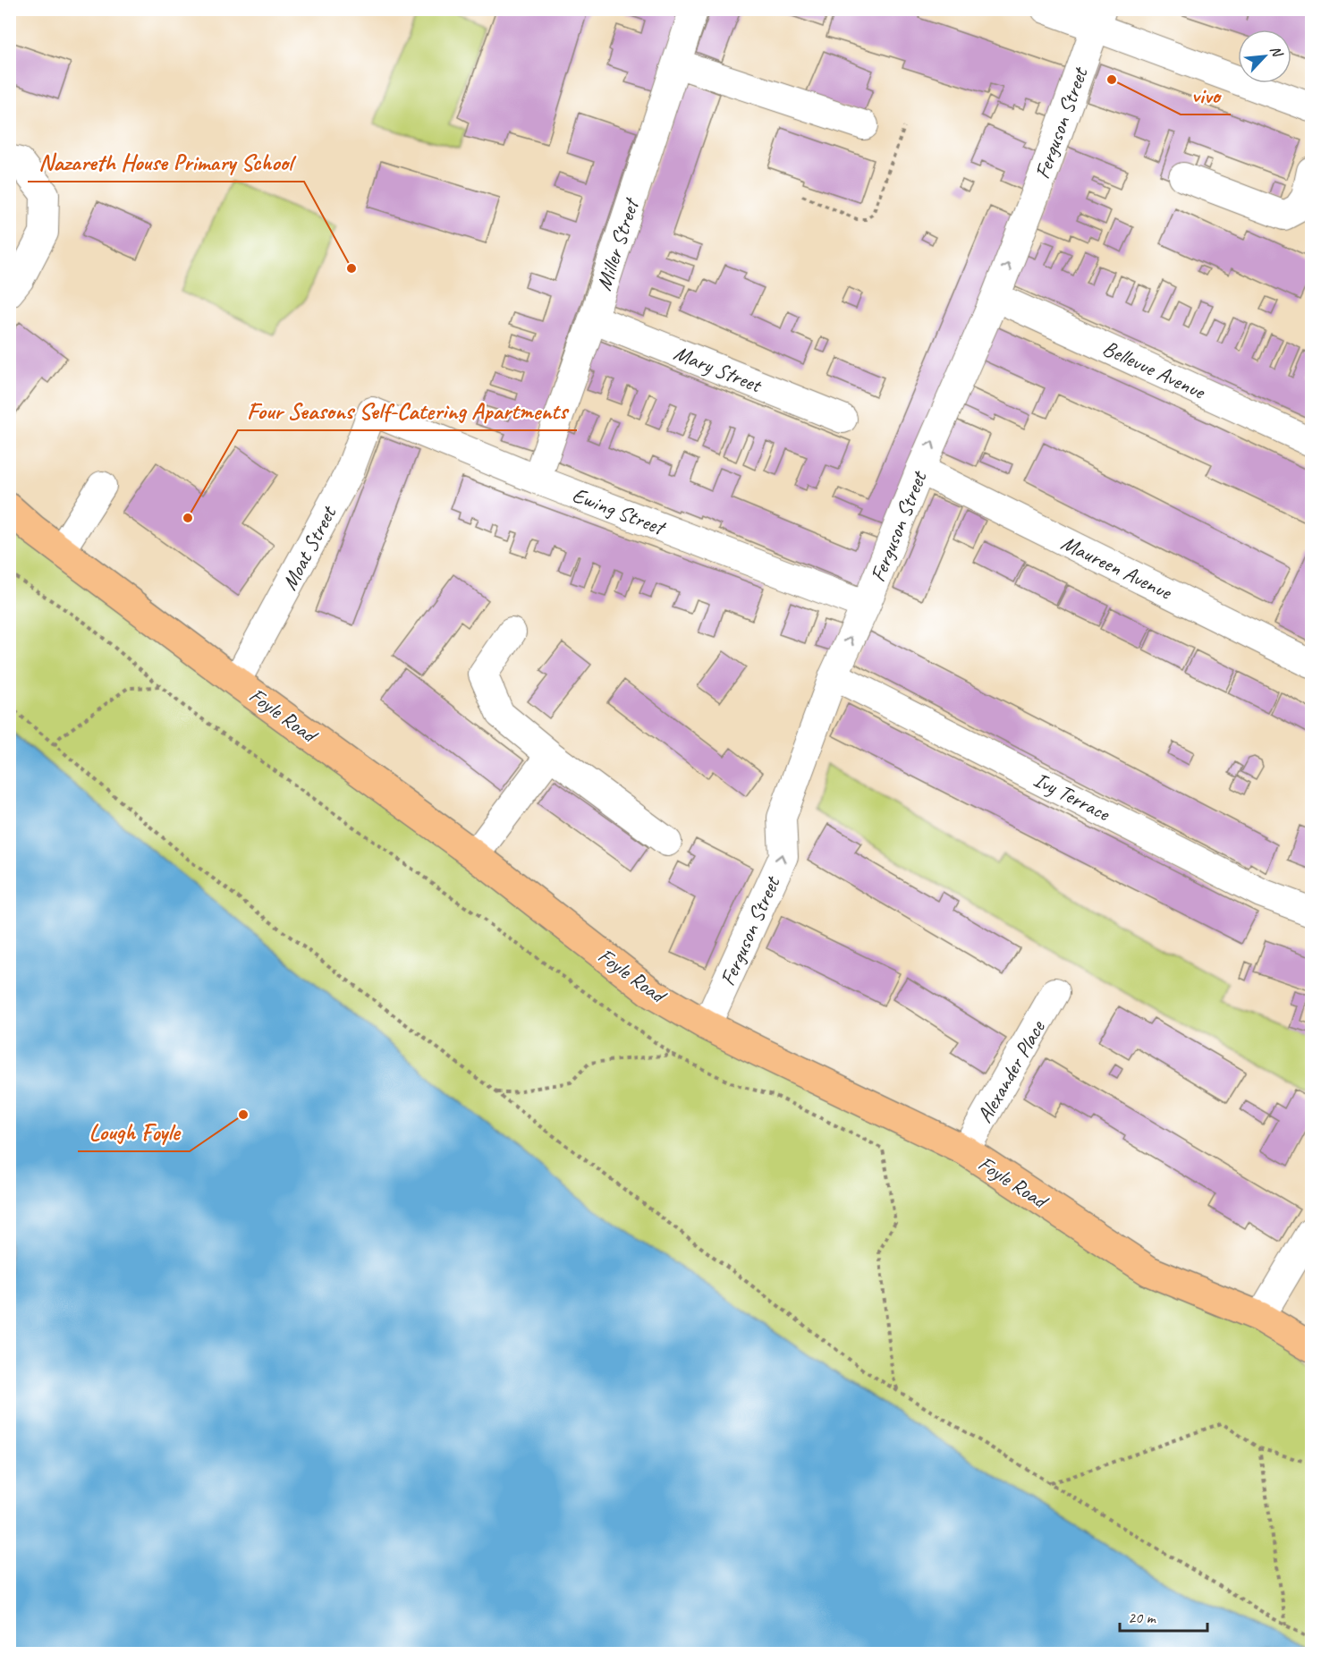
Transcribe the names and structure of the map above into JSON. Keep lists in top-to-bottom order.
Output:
{
  "streets": {
    "main road": ["Foyle Road"],
    "street": [
      "Ferguson Street",
      "Miller Street",
      "Mary Street",
      "Bellevue Avenue",
      "Ewing Street",
      "Moat Street",
      "Maureen Avenue",
      "Ivy Terrace",
      "Alexander Place"
    ]
  },
  "crossings": [
    ["Ferguson Street", "Bellevue Avenue"],
    ["Ferguson Street", "Ewing Street"],
    ["Ferguson Street", "Maureen Avenue"],
    ["Ferguson Street", "Foyle Road"],
    ["Ferguson Street", "Ivy Terrace"],
    ["Miller Street", "Mary Street"],
    ["Miller Street", "Ewing Street"],
    ["Ewing Street", "Moat Street"],
    ["Moat Street", "Foyle Road"],
    ["Foyle Road", "Alexander Place"]
  ],
  "one_way": ["Ferguson Street"],
  "places": [
    "vivo",
    "Nazareth House Primary School",
    "Four Seasons Self-Catering Apartments",
    "Lough Foyle"
  ],
  "scale_bar": "20 m",
  "north": "top right"
}
